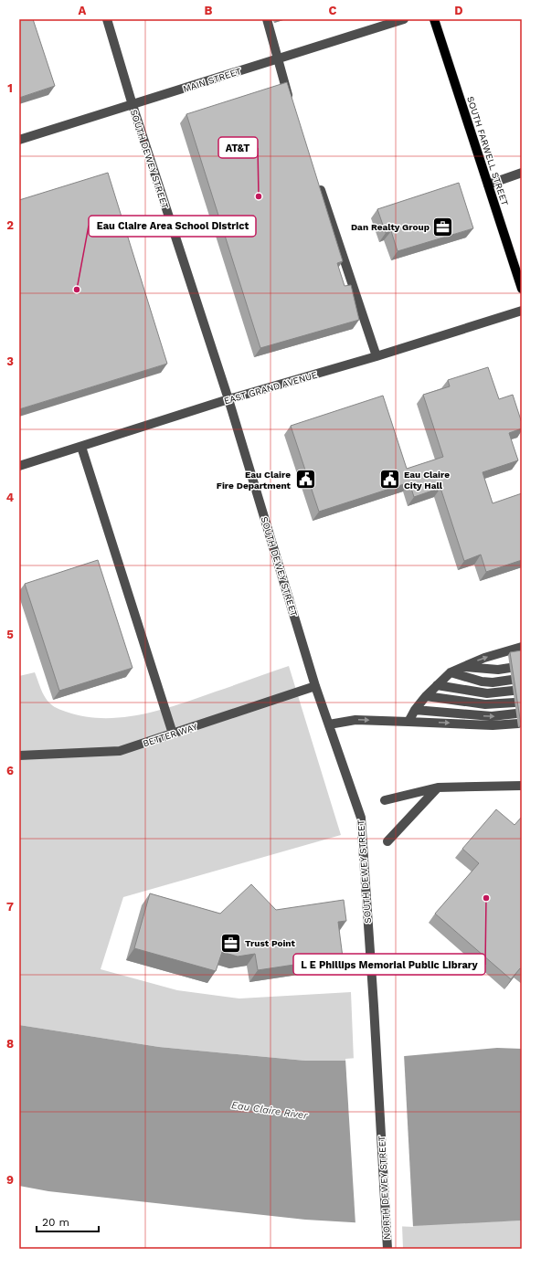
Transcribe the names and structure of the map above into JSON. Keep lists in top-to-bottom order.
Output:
{
  "streets": {
    "main road": ["SOUTH FARWELL STREET"],
    "street": [
      "MAIN STREET",
      "SOUTH DEWEY STREET",
      "EAST GRAND AVENUE",
      "BETTER WAY",
      "NORTH DEWEY STREET"
    ]
  },
  "crossings": [
    ["MAIN STREET", "SOUTH DEWEY STREET"],
    ["SOUTH DEWEY STREET", "EAST GRAND AVENUE"],
    ["SOUTH DEWEY STREET", "BETTER WAY"],
    ["SOUTH DEWEY STREET", "NORTH DEWEY STREET"]
  ],
  "water": ["Eau Claire River"],
  "places": {
    "other": ["AT&T", "Eau Claire Area School District", "L E Phillips Memorial Public Library"],
    "office": ["Dan Realty Group", "Trust Point"],
    "public building": ["Eau Claire Fire Department", "Eau Claire City Hall"]
  },
  "scale_bar": "20 m",
  "grid": {
    "columns": [
      "A",
      "B",
      "C",
      "D"
    ],
    "rows": [
      "1",
      "2",
      "3",
      "4",
      "5",
      "6",
      "7",
      "8",
      "9"
    ]
  }
}
